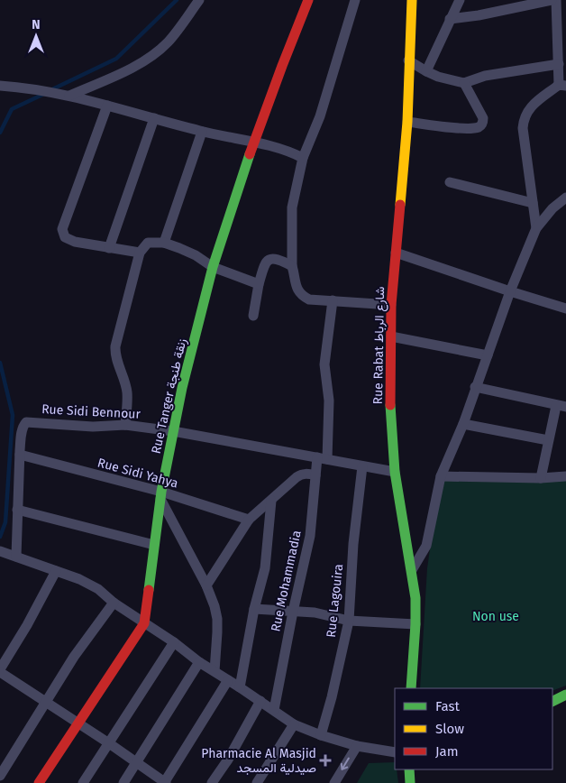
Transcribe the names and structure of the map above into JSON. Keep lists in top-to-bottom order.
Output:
{
  "streets": {
    "street": [
      "Rue Rabat شارع الرباط",
      "Rue Tanger زنقة طنجة",
      "Rue Sidi Bennour",
      "Rue Sidi Yahya",
      "Rue Mohammadia",
      "Rue Lagouira"
    ]
  },
  "crossings": [
    ["Rue Rabat شارع الرباط", "Rue Sidi Bennour"],
    ["Rue Tanger زنقة طنجة", "Rue Sidi Bennour"],
    ["Rue Tanger زنقة طنجة", "Rue Sidi Yahya"],
    ["Rue Sidi Bennour", "Rue Sidi Yahya"],
    ["Rue Sidi Bennour", "Rue Mohammadia"],
    ["Rue Sidi Bennour", "Rue Lagouira"]
  ],
  "parks": ["Non use"],
  "places": {
    "health": ["Pharmacie Al Masjid صيدلية المسجد"]
  },
  "legend": ["Fast", "Slow", "Jam"],
  "north": "top"
}
